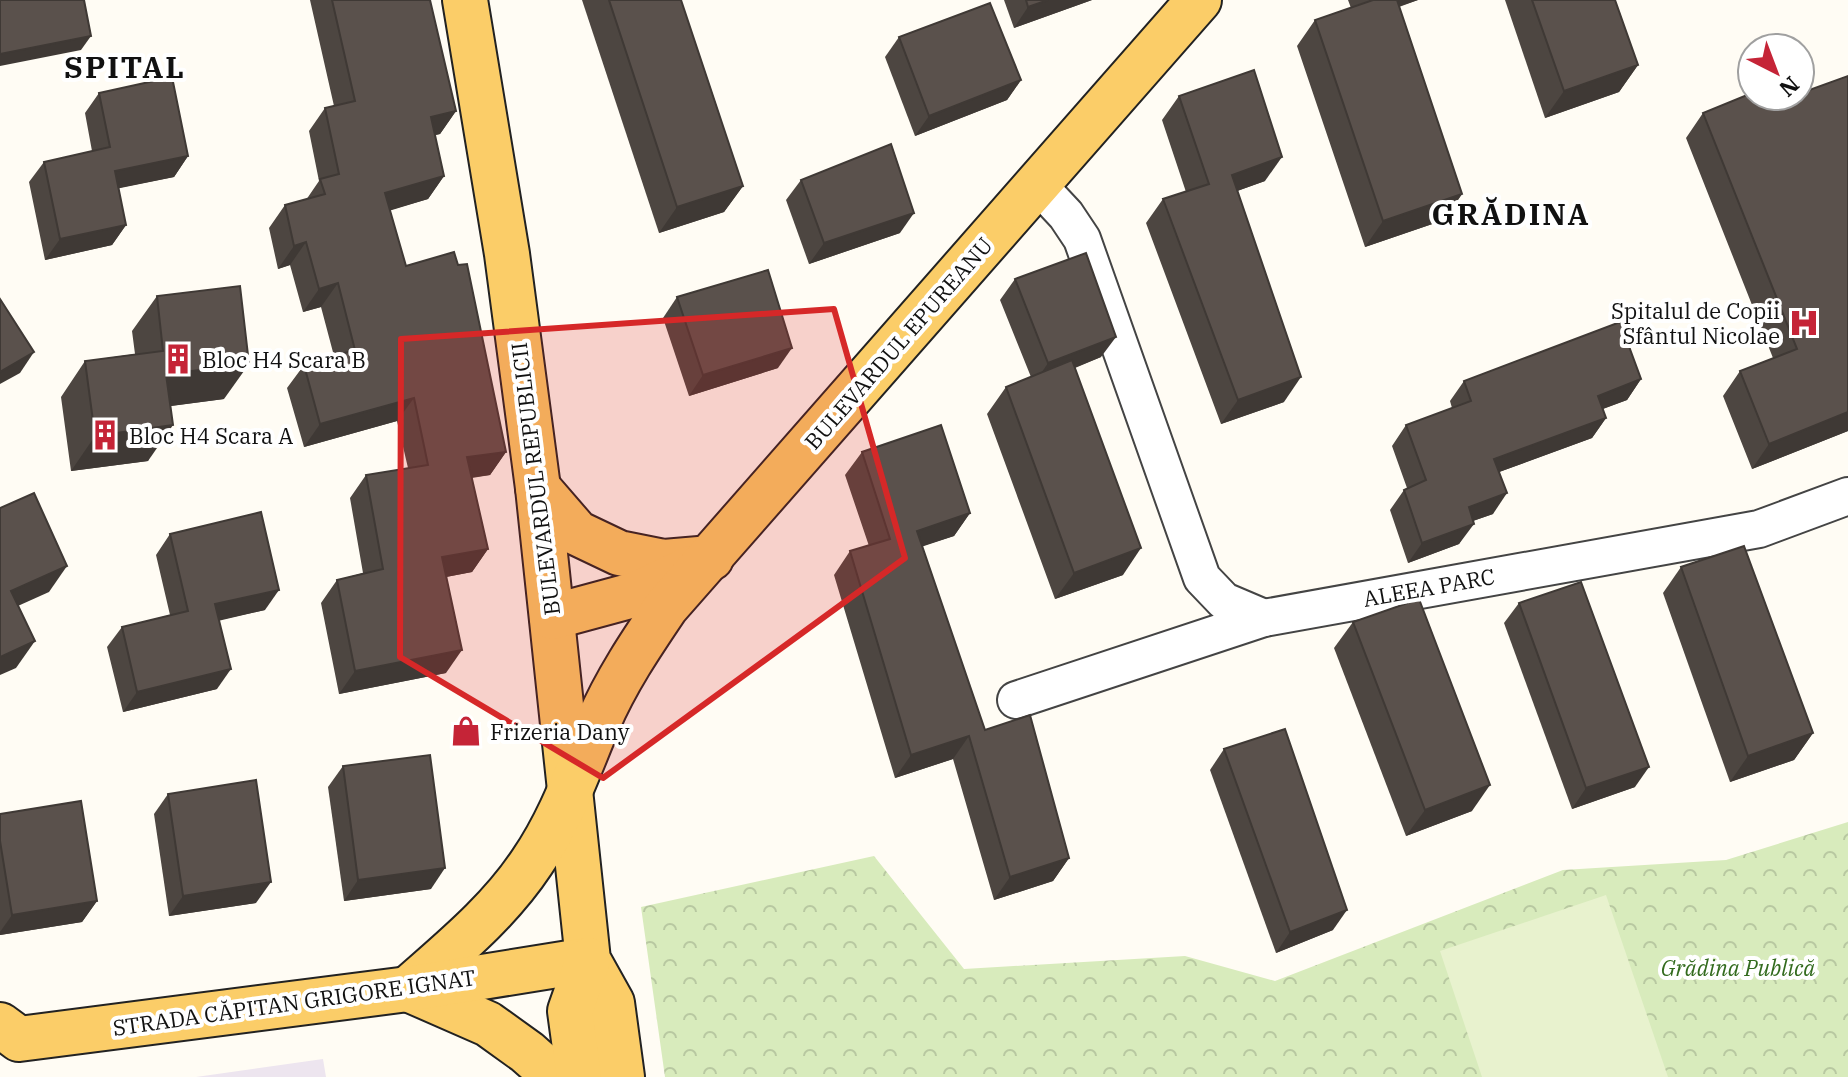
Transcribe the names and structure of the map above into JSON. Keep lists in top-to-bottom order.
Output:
{
  "streets": {
    "main road": ["BULEVARDUL EPUREANU", "BULEVARDUL REPUBLICII", "STRADA CĂPITAN GRIGORE IGNAT"],
    "street": ["ALEEA PARC"]
  },
  "crossings": [
    ["BULEVARDUL EPUREANU", "BULEVARDUL REPUBLICII"],
    ["BULEVARDUL REPUBLICII", "STRADA CĂPITAN GRIGORE IGNAT"]
  ],
  "districts": ["SPITAL", "GRĂDINA"],
  "parks": ["Grădina Publică"],
  "places": {
    "hospital": ["Spitalul de Copii Sfântul Nicolae"],
    "building": ["Bloc H4 Scara B", "Bloc H4 Scara A"],
    "shop": ["Frizeria Dany"]
  },
  "north": "bottom right"
}
